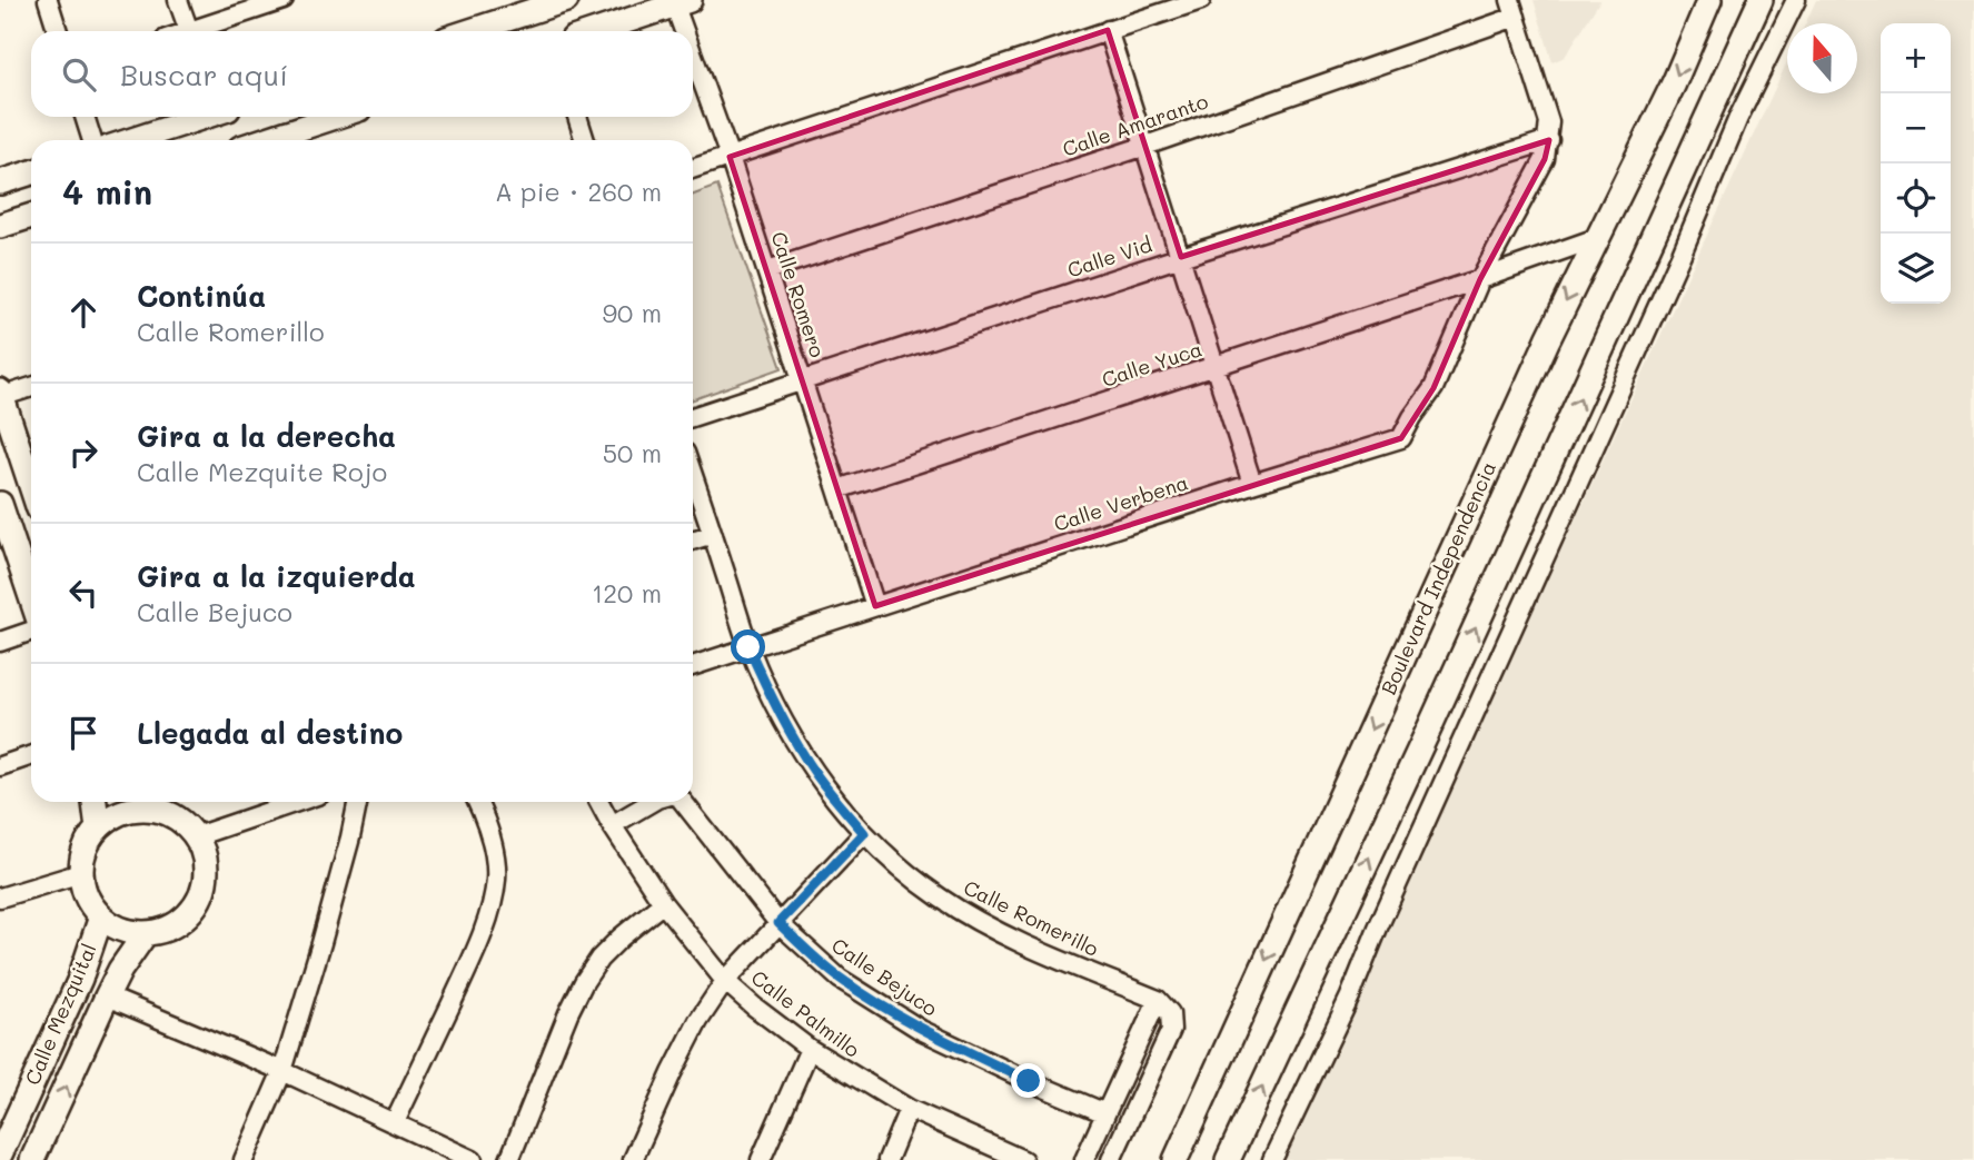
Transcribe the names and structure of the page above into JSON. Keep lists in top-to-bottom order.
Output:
{
  "streets": {
    "main road": ["Boulevard Independencia", "Calle Mezquital"],
    "street": [
      "Calle Amaranto",
      "Calle Vid",
      "Calle Romero",
      "Calle Yuca",
      "Calle Verbena",
      "Calle Romerillo",
      "Calle Bejuco",
      "Calle Palmillo"
    ]
  },
  "crossings": [
    ["Calle Amaranto", "Calle Romero"],
    ["Calle Vid", "Calle Romero"],
    ["Calle Vid", "Calle Verbena"],
    ["Calle Romero", "Calle Yuca"],
    ["Calle Romero", "Calle Verbena"],
    ["Calle Yuca", "Calle Verbena"],
    ["Calle Yuca", "Boulevard Independencia"],
    ["Calle Verbena", "Calle Romerillo"],
    ["Calle Bejuco", "Calle Palmillo"]
  ],
  "north": "top",
  "page": {
    "map_buttons": ["+", "−"],
    "search": "Buscar aquí",
    "heading": ["4 min", "A pie · 260 m"],
    "list": [
      ["Continúa", "Calle Romerillo", "90 m"],
      ["Gira a la derecha", "Calle Mezquite Rojo", "50 m"],
      ["Gira a la izquierda", "Calle Bejuco", "120 m"],
      "Llegada al destino"
    ]
  }
}
